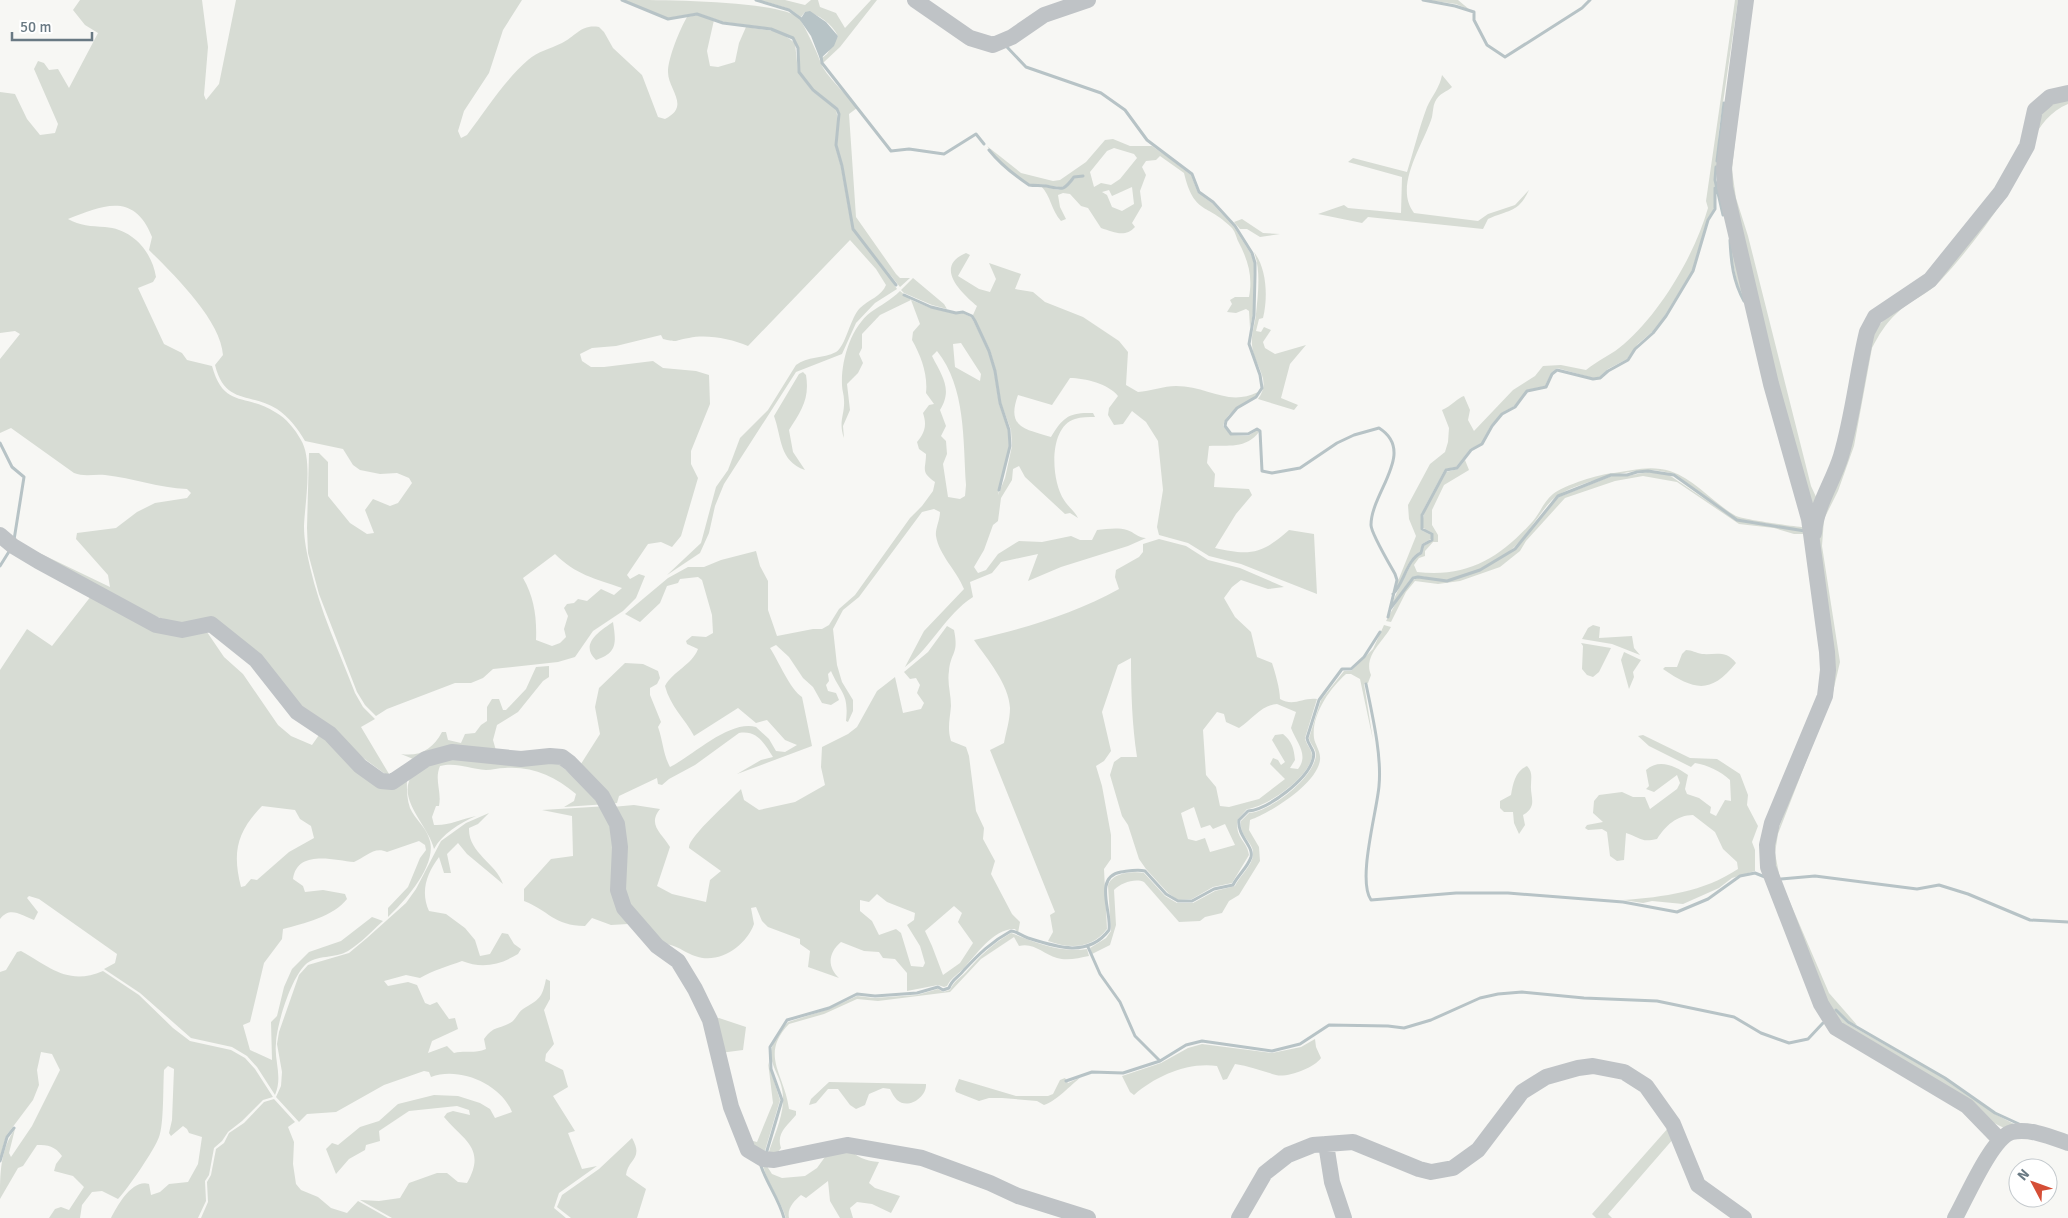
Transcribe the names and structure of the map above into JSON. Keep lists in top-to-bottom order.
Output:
{
  "scale_bar": "50 m",
  "north": "top left"
}
